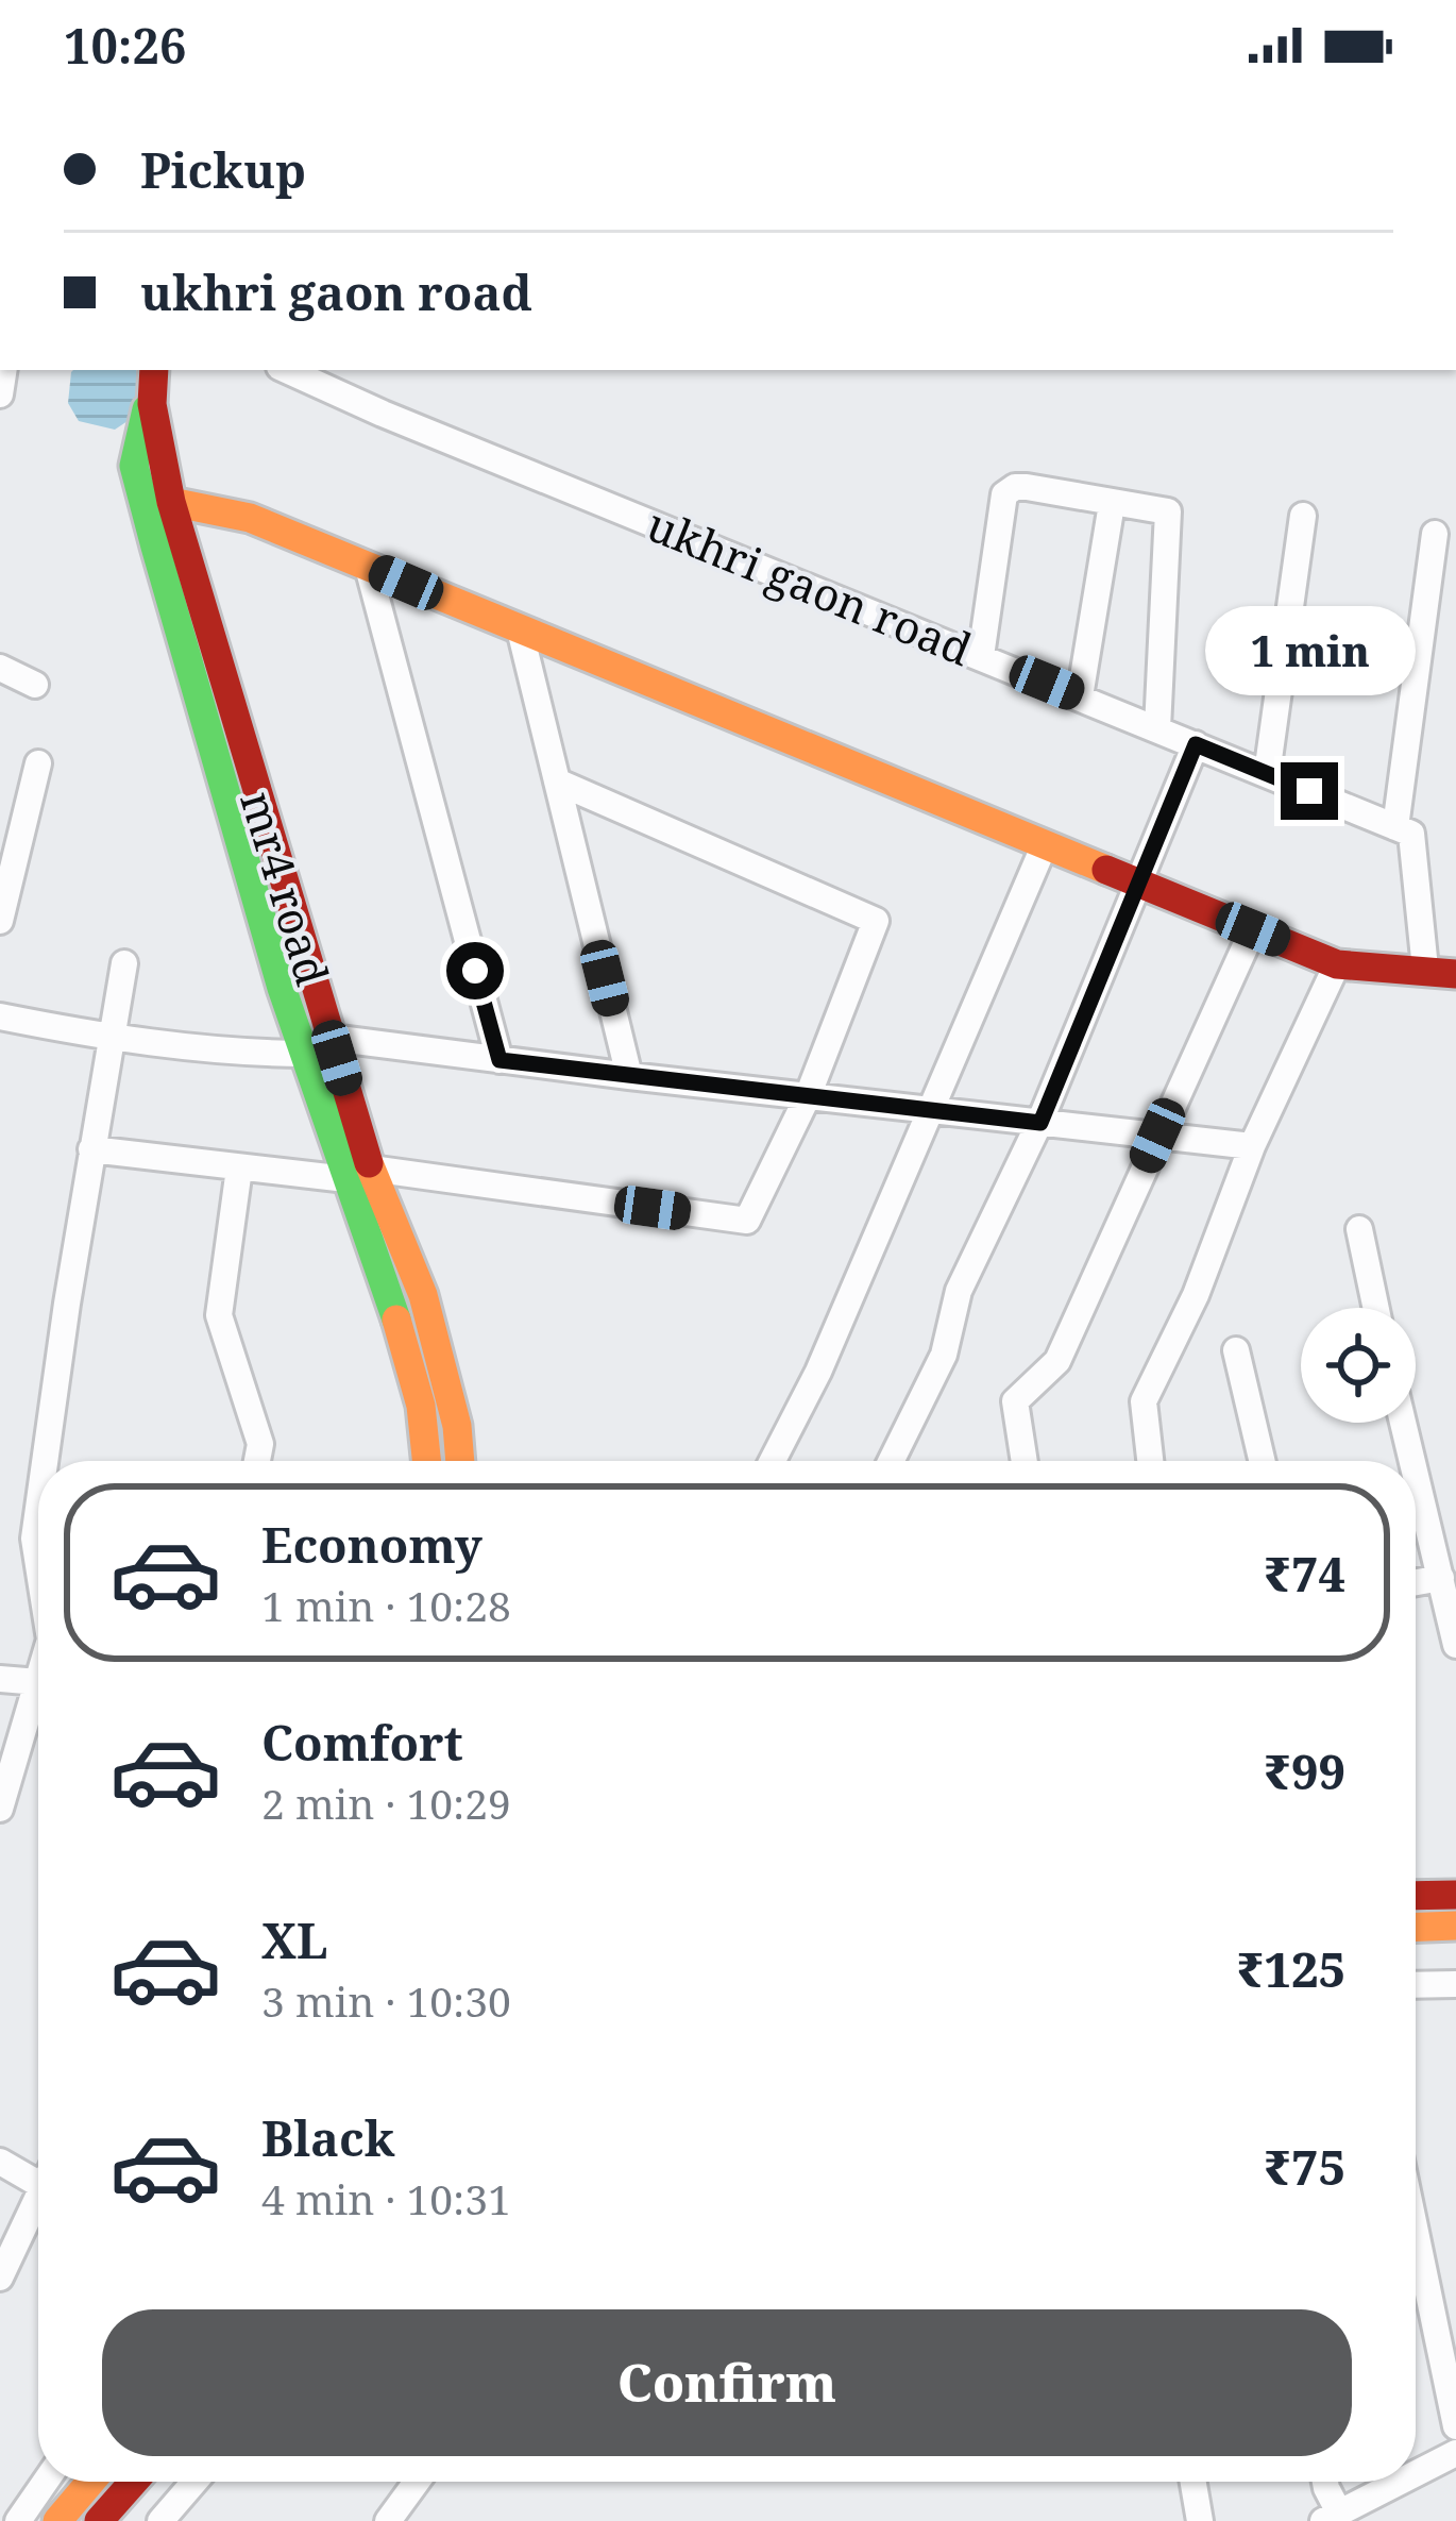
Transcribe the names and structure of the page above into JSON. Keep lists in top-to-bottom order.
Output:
{
  "streets": {
    "street": ["ukhri gaon road", "mr4 road"]
  },
  "page": {
    "status": "10:26",
    "banner": ["Pickup", "ukhri gaon road"],
    "bubble": "1 min",
    "list": [
      {
        "name": "Economy",
        "note": "1 min · 10:28",
        "value": "₹74"
      },
      {
        "name": "Comfort",
        "note": "2 min · 10:29",
        "value": "₹99"
      },
      {
        "name": "XL",
        "note": "3 min · 10:30",
        "value": "₹125"
      },
      {
        "name": "Black",
        "note": "4 min · 10:31",
        "value": "₹75"
      }
    ],
    "buttons": "Confirm"
  }
}
